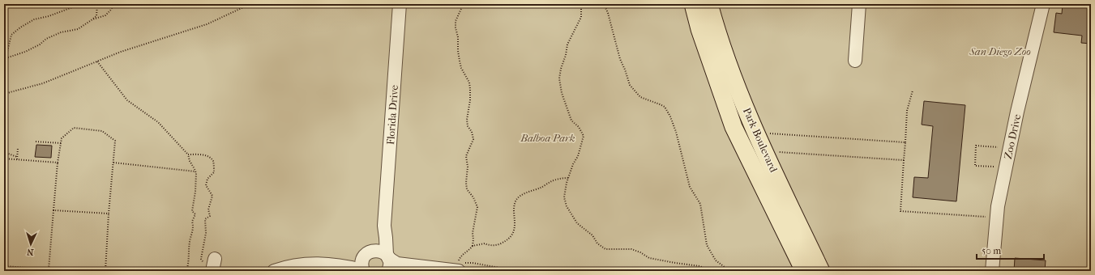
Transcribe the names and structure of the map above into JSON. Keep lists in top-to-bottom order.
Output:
{
  "streets": {
    "main road": ["Park Boulevard"],
    "street": ["Florida Drive", "Zoo Drive"]
  },
  "parks": ["San Diego Zoo", "Balboa Park"],
  "scale_bar": "50 m",
  "north": "bottom"
}
